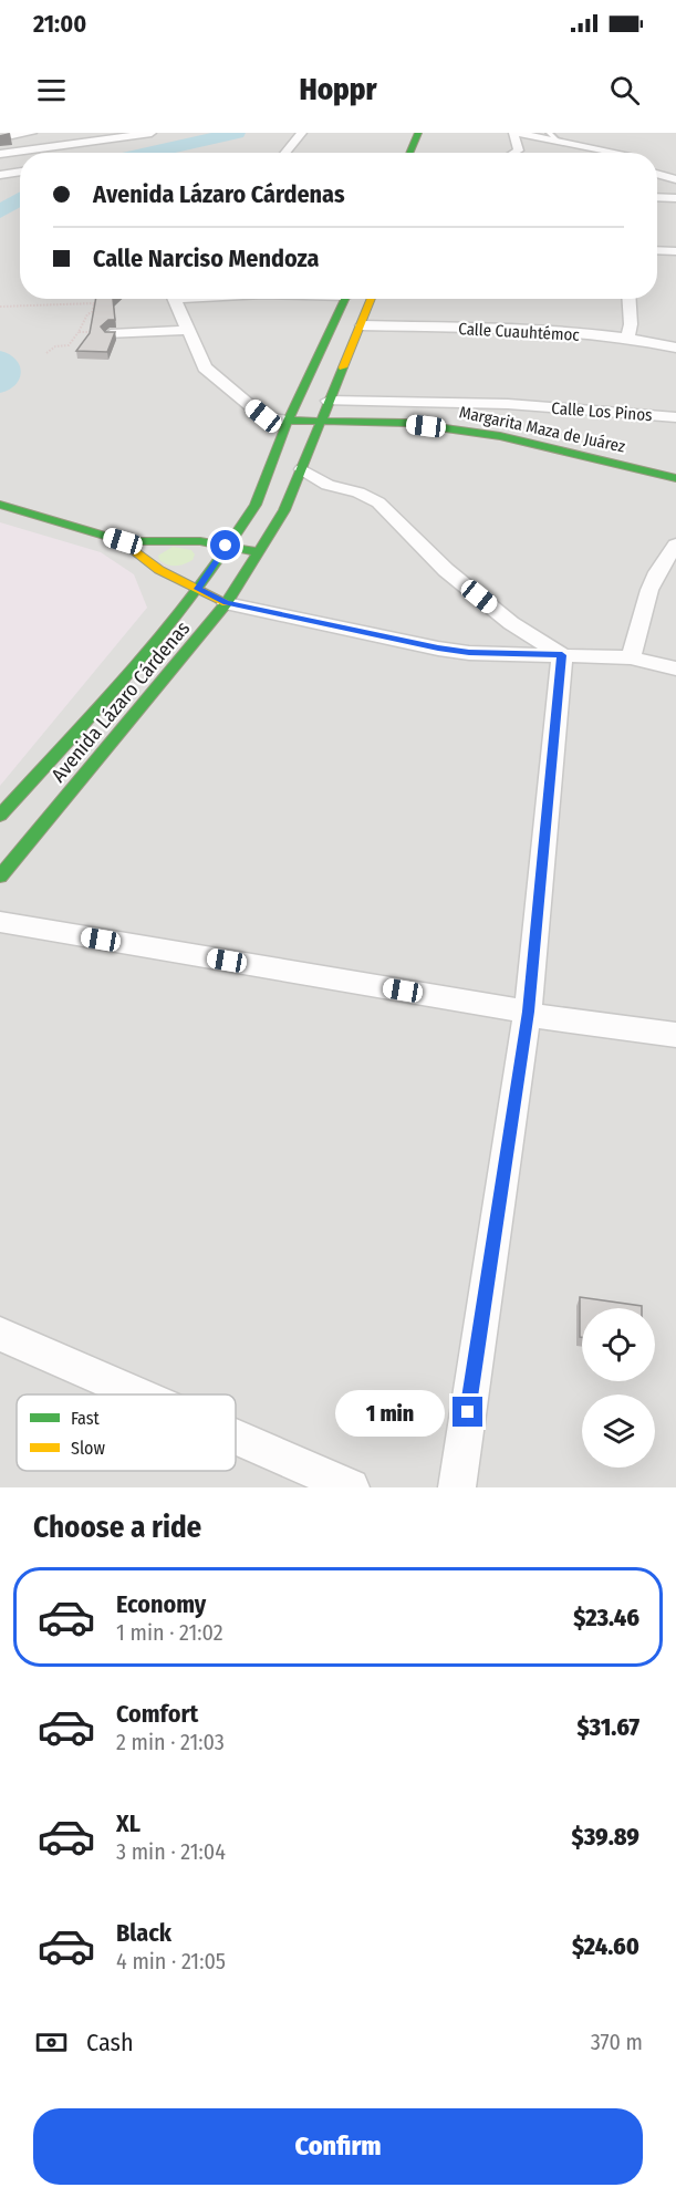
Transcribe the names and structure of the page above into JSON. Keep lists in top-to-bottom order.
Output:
{
  "streets": {
    "main road": ["Margarita Maza de Juárez", "Avenida Lázaro Cárdenas"],
    "street": ["Calle Cuauhtémoc", "Calle Los Pinos"]
  },
  "crossings": [
    ["Calle Cuauhtémoc", "Avenida Lázaro Cárdenas"],
    ["Calle Los Pinos", "Avenida Lázaro Cárdenas"],
    ["Margarita Maza de Juárez", "Avenida Lázaro Cárdenas"]
  ],
  "legend": ["Fast", "Slow"],
  "page": {
    "status": "21:00",
    "header": "Hoppr",
    "banner": ["Avenida Lázaro Cárdenas", "Calle Narciso Mendoza"],
    "bubble": "1 min",
    "heading": "Choose a ride",
    "list": [
      {
        "name": "Economy",
        "note": "1 min · 21:02",
        "value": "$23.46"
      },
      {
        "name": "Comfort",
        "note": "2 min · 21:03",
        "value": "$31.67"
      },
      {
        "name": "XL",
        "note": "3 min · 21:04",
        "value": "$39.89"
      },
      {
        "name": "Black",
        "note": "4 min · 21:05",
        "value": "$24.60"
      }
    ],
    "pay": ["Cash", "370 m"],
    "buttons": "Confirm"
  }
}
